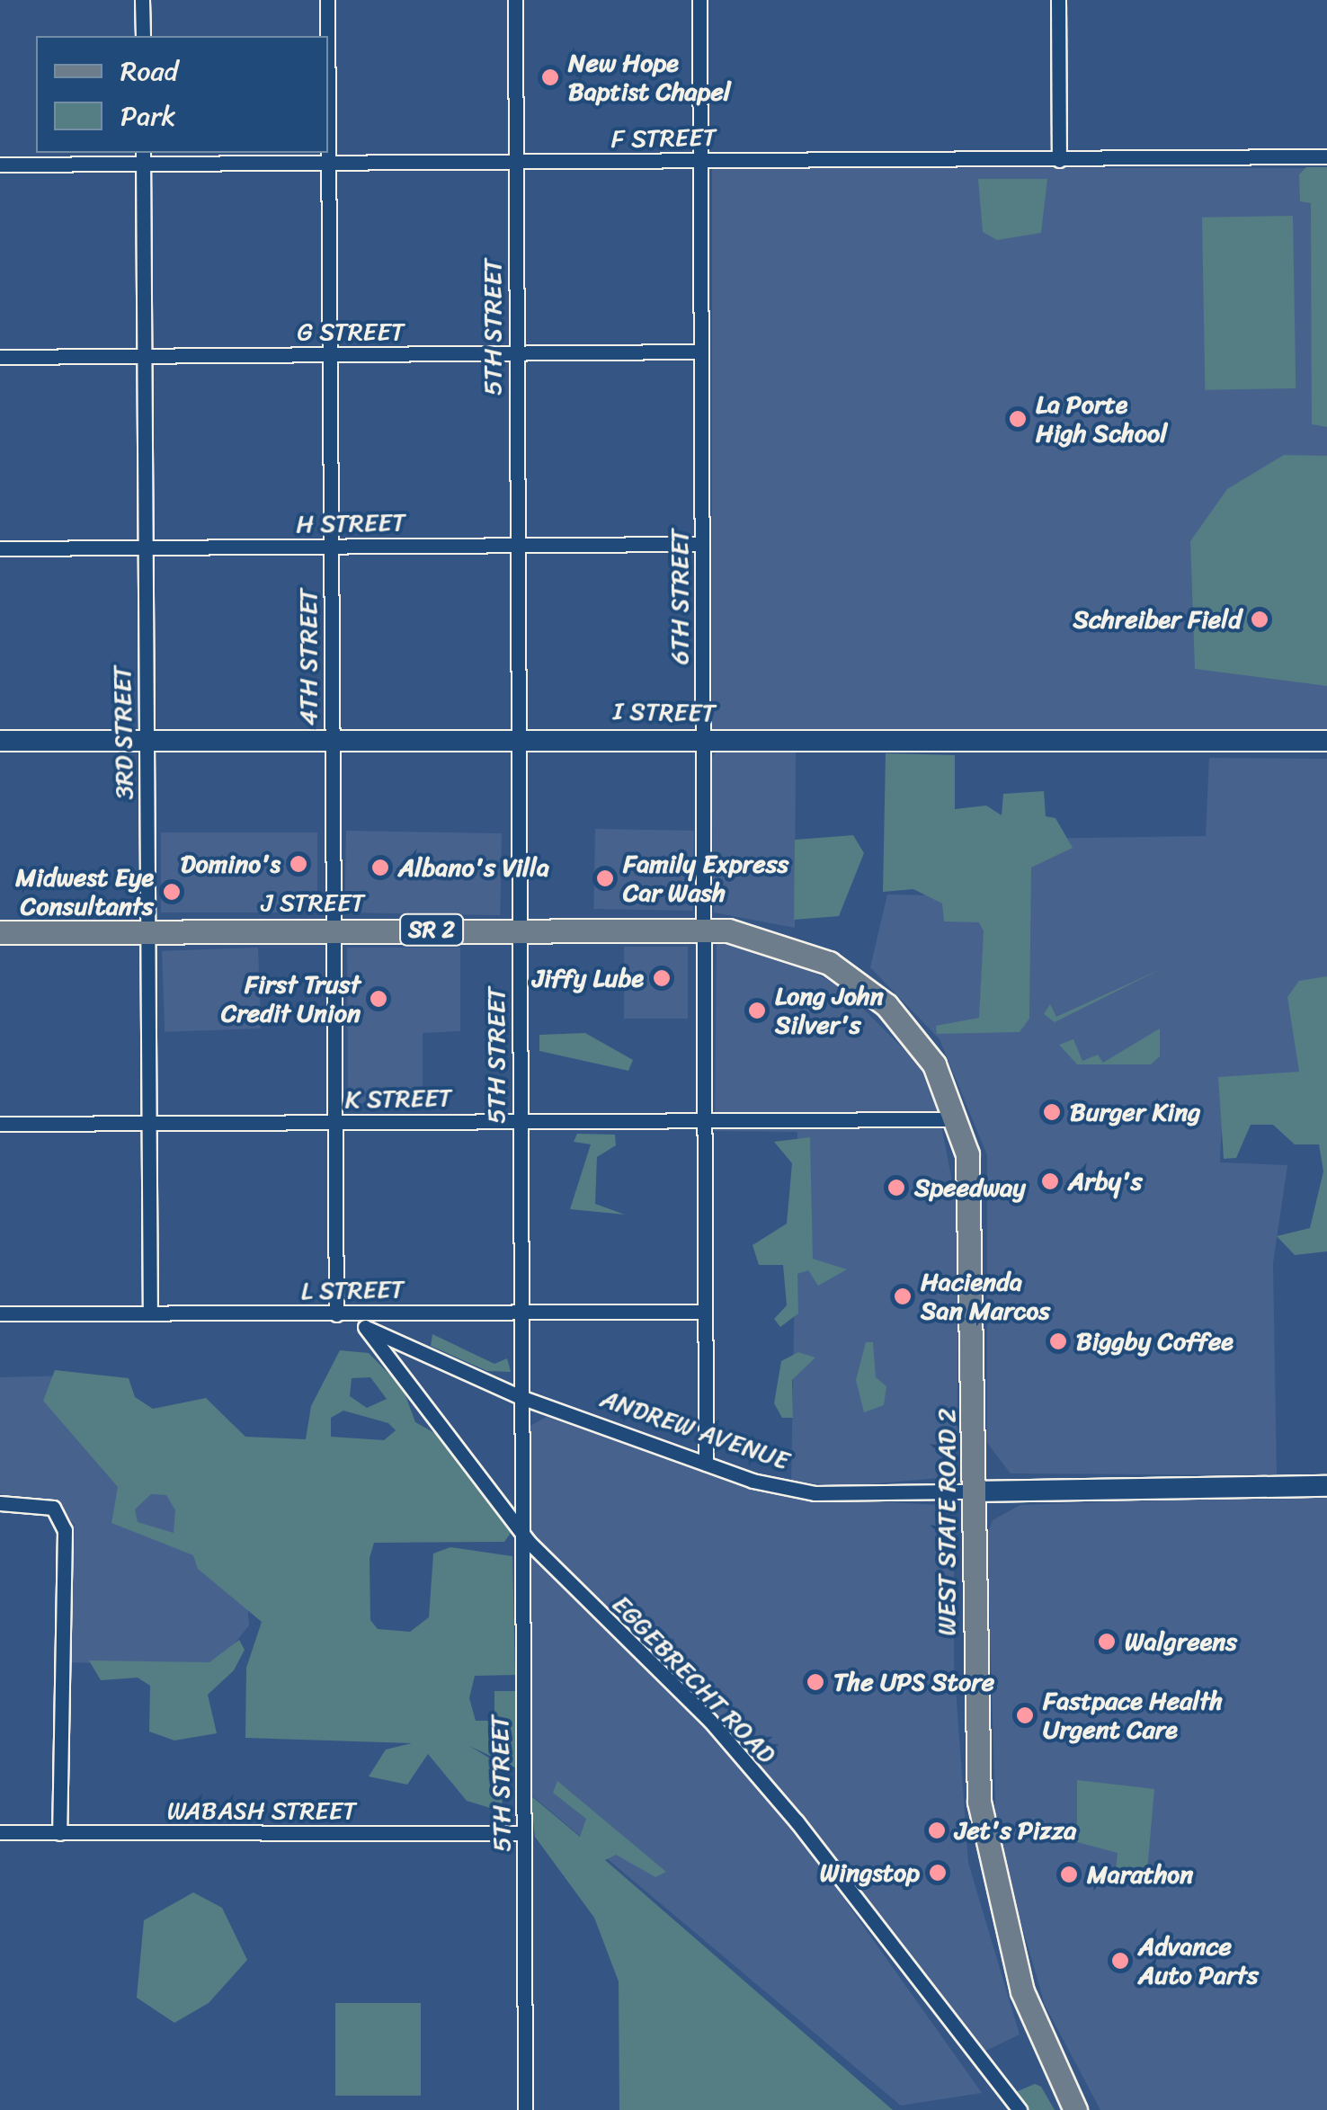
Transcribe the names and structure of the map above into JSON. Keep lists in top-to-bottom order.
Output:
{
  "streets": {
    "main road": ["J STREET", "SR 2", "WEST STATE ROAD 2"],
    "street": [
      "F STREET",
      "5TH STREET",
      "G STREET",
      "H STREET",
      "6TH STREET",
      "4TH STREET",
      "I STREET",
      "3RD STREET",
      "K STREET",
      "L STREET",
      "ANDREW AVENUE",
      "EGGEBRECHT ROAD",
      "WABASH STREET"
    ]
  },
  "crossings": [
    ["F STREET", "5TH STREET"],
    ["F STREET", "6TH STREET"],
    ["F STREET", "4TH STREET"],
    ["F STREET", "3RD STREET"],
    ["5TH STREET", "G STREET"],
    ["5TH STREET", "H STREET"],
    ["5TH STREET", "I STREET"],
    ["5TH STREET", "J STREET"],
    ["5TH STREET", "K STREET"],
    ["5TH STREET", "L STREET"],
    ["5TH STREET", "ANDREW AVENUE"],
    ["5TH STREET", "EGGEBRECHT ROAD"],
    ["5TH STREET", "WABASH STREET"],
    ["G STREET", "6TH STREET"],
    ["G STREET", "4TH STREET"],
    ["G STREET", "3RD STREET"],
    ["H STREET", "6TH STREET"],
    ["H STREET", "4TH STREET"],
    ["H STREET", "3RD STREET"],
    ["6TH STREET", "I STREET"],
    ["6TH STREET", "J STREET"],
    ["6TH STREET", "K STREET"],
    ["6TH STREET", "L STREET"],
    ["6TH STREET", "ANDREW AVENUE"],
    ["4TH STREET", "I STREET"],
    ["4TH STREET", "J STREET"],
    ["4TH STREET", "K STREET"],
    ["4TH STREET", "L STREET"],
    ["4TH STREET", "ANDREW AVENUE"],
    ["I STREET", "3RD STREET"],
    ["3RD STREET", "J STREET"],
    ["3RD STREET", "K STREET"],
    ["3RD STREET", "L STREET"],
    ["J STREET", "WEST STATE ROAD 2"],
    ["K STREET", "WEST STATE ROAD 2"],
    ["L STREET", "ANDREW AVENUE"],
    ["ANDREW AVENUE", "WEST STATE ROAD 2"],
    ["ANDREW AVENUE", "EGGEBRECHT ROAD"]
  ],
  "places": [
    "New Hope Baptist Chapel",
    "La Porte High School",
    "Schreiber Field",
    "Domino's",
    "Albano's Villa",
    "Family Express Car Wash",
    "Midwest Eye Consultants",
    "Jiffy Lube",
    "First Trust Credit Union",
    "Long John Silver's",
    "Burger King",
    "Arby's",
    "Speedway",
    "Hacienda San Marcos",
    "Biggby Coffee",
    "Walgreens",
    "The UPS Store",
    "Fastpace Health Urgent Care",
    "Jet's Pizza",
    "Wingstop",
    "Marathon",
    "Advance Auto Parts"
  ],
  "legend": ["Road", "Park"]
}
